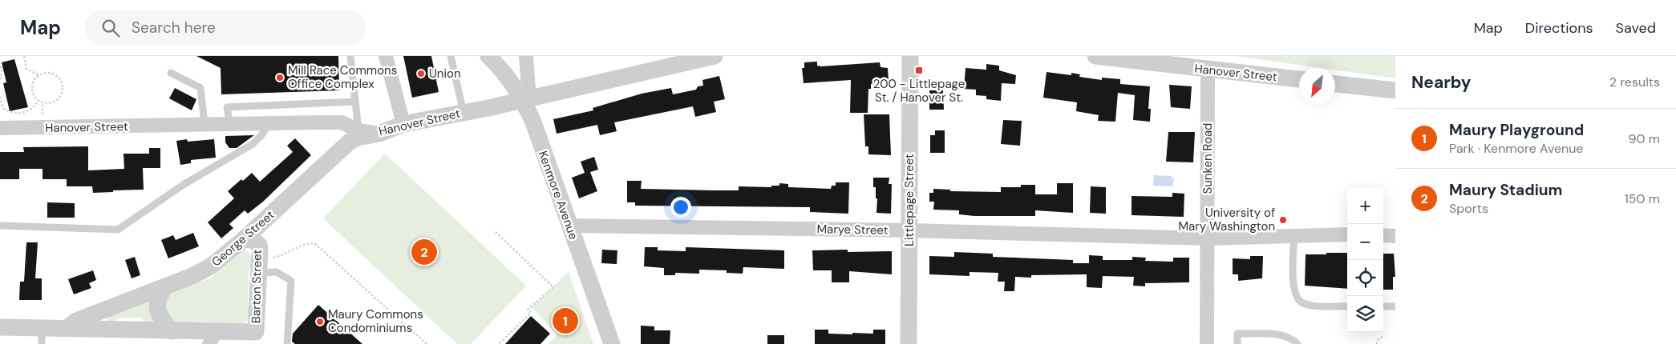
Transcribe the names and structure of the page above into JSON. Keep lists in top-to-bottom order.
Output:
{
  "streets": {
    "street": [
      "Hanover Street",
      "Sunken Road",
      "Kenmore Avenue",
      "Littlepage Street",
      "Marye Street",
      "George Street",
      "Barton Street"
    ]
  },
  "crossings": [
    ["Hanover Street", "Sunken Road"],
    ["Hanover Street", "Kenmore Avenue"],
    ["Hanover Street", "George Street"],
    ["Sunken Road", "Marye Street"],
    ["Kenmore Avenue", "Marye Street"],
    ["Littlepage Street", "Marye Street"],
    ["George Street", "Barton Street"]
  ],
  "places": {
    "transit": ["200 - Littlepage St. / Hanover St."],
    "other": [
      "Union",
      "Mill Race Commons Office Complex",
      "University of Mary Washington",
      "Maury Commons Condominiums"
    ]
  },
  "north": "bottom left",
  "page": {
    "header": "Map",
    "search": "Search here",
    "nav": ["Map", "Directions", "Saved"],
    "heading": ["Nearby", "2 results"],
    "list": [
      {
        "mark": "1",
        "name": "Maury Playground",
        "note": "Park · Kenmore Avenue",
        "value": "90 m"
      },
      {
        "mark": "2",
        "name": "Maury Stadium",
        "note": "Sports",
        "value": "150 m"
      }
    ],
    "map_buttons": ["+", "−"],
    "pins": ["2", "1"]
  }
}
